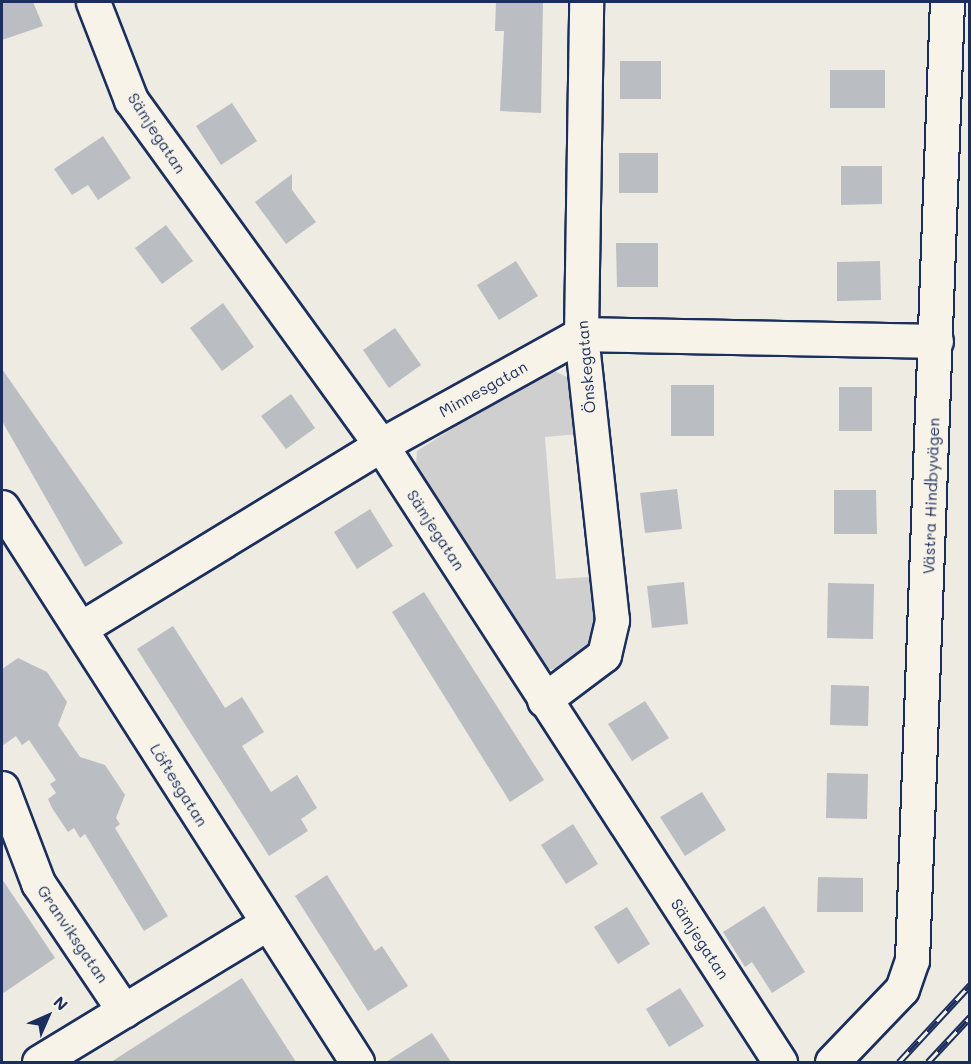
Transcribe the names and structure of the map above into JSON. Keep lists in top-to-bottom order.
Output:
{
  "streets": {
    "street": [
      "Sämjegatan",
      "Önskegatan",
      "Minnesgatan",
      "Västra Hindbyvägen",
      "Löftesgatan",
      "Granviksgatan"
    ]
  },
  "crossings": [
    ["Sämjegatan", "Önskegatan"],
    ["Sämjegatan", "Minnesgatan"],
    ["Önskegatan", "Minnesgatan"],
    ["Minnesgatan", "Löftesgatan"]
  ],
  "north": "top right"
}
